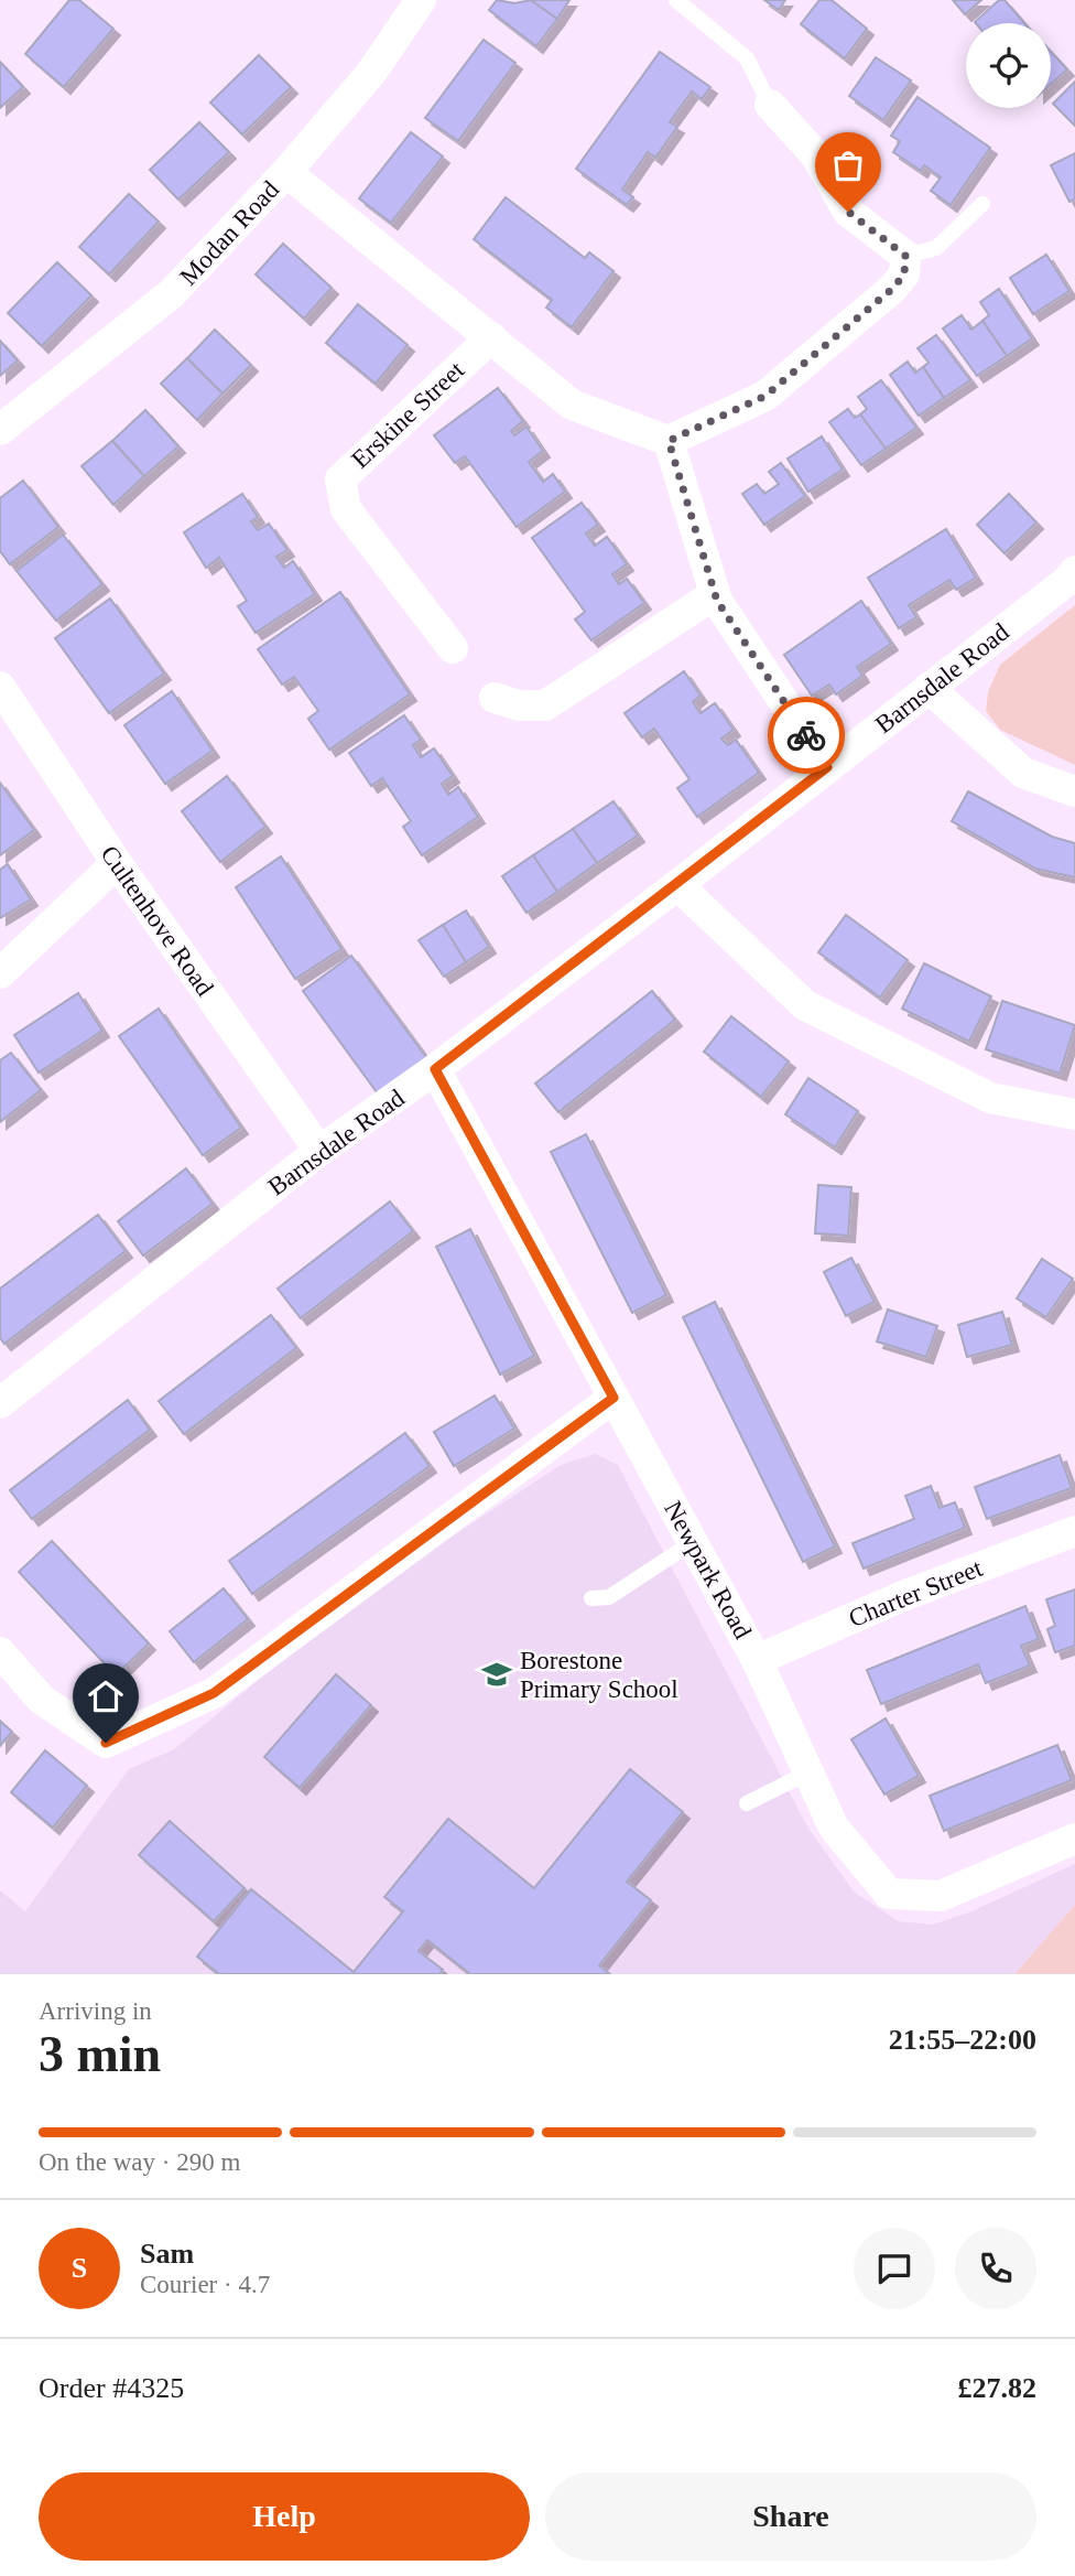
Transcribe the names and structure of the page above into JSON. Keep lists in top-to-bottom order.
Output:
{
  "streets": {
    "street": [
      "Modan Road",
      "Erskine Street",
      "Barnsdale Road",
      "Cultenhove Road",
      "Newpark Road",
      "Charter Street"
    ]
  },
  "crossings": [
    ["Barnsdale Road", "Cultenhove Road"],
    ["Barnsdale Road", "Newpark Road"],
    ["Newpark Road", "Charter Street"]
  ],
  "places": {
    "school or university": ["Borestone Primary School"]
  },
  "page": {
    "heading": ["3 min", "Arriving in", "21:55–22:00"],
    "panel": [
      "Sam",
      "Courier · 4.7",
      "Order #4325",
      "£27.82"
    ],
    "bar": "On the way · 290 m",
    "round": "S",
    "buttons": ["Help", "Share"]
  }
}
